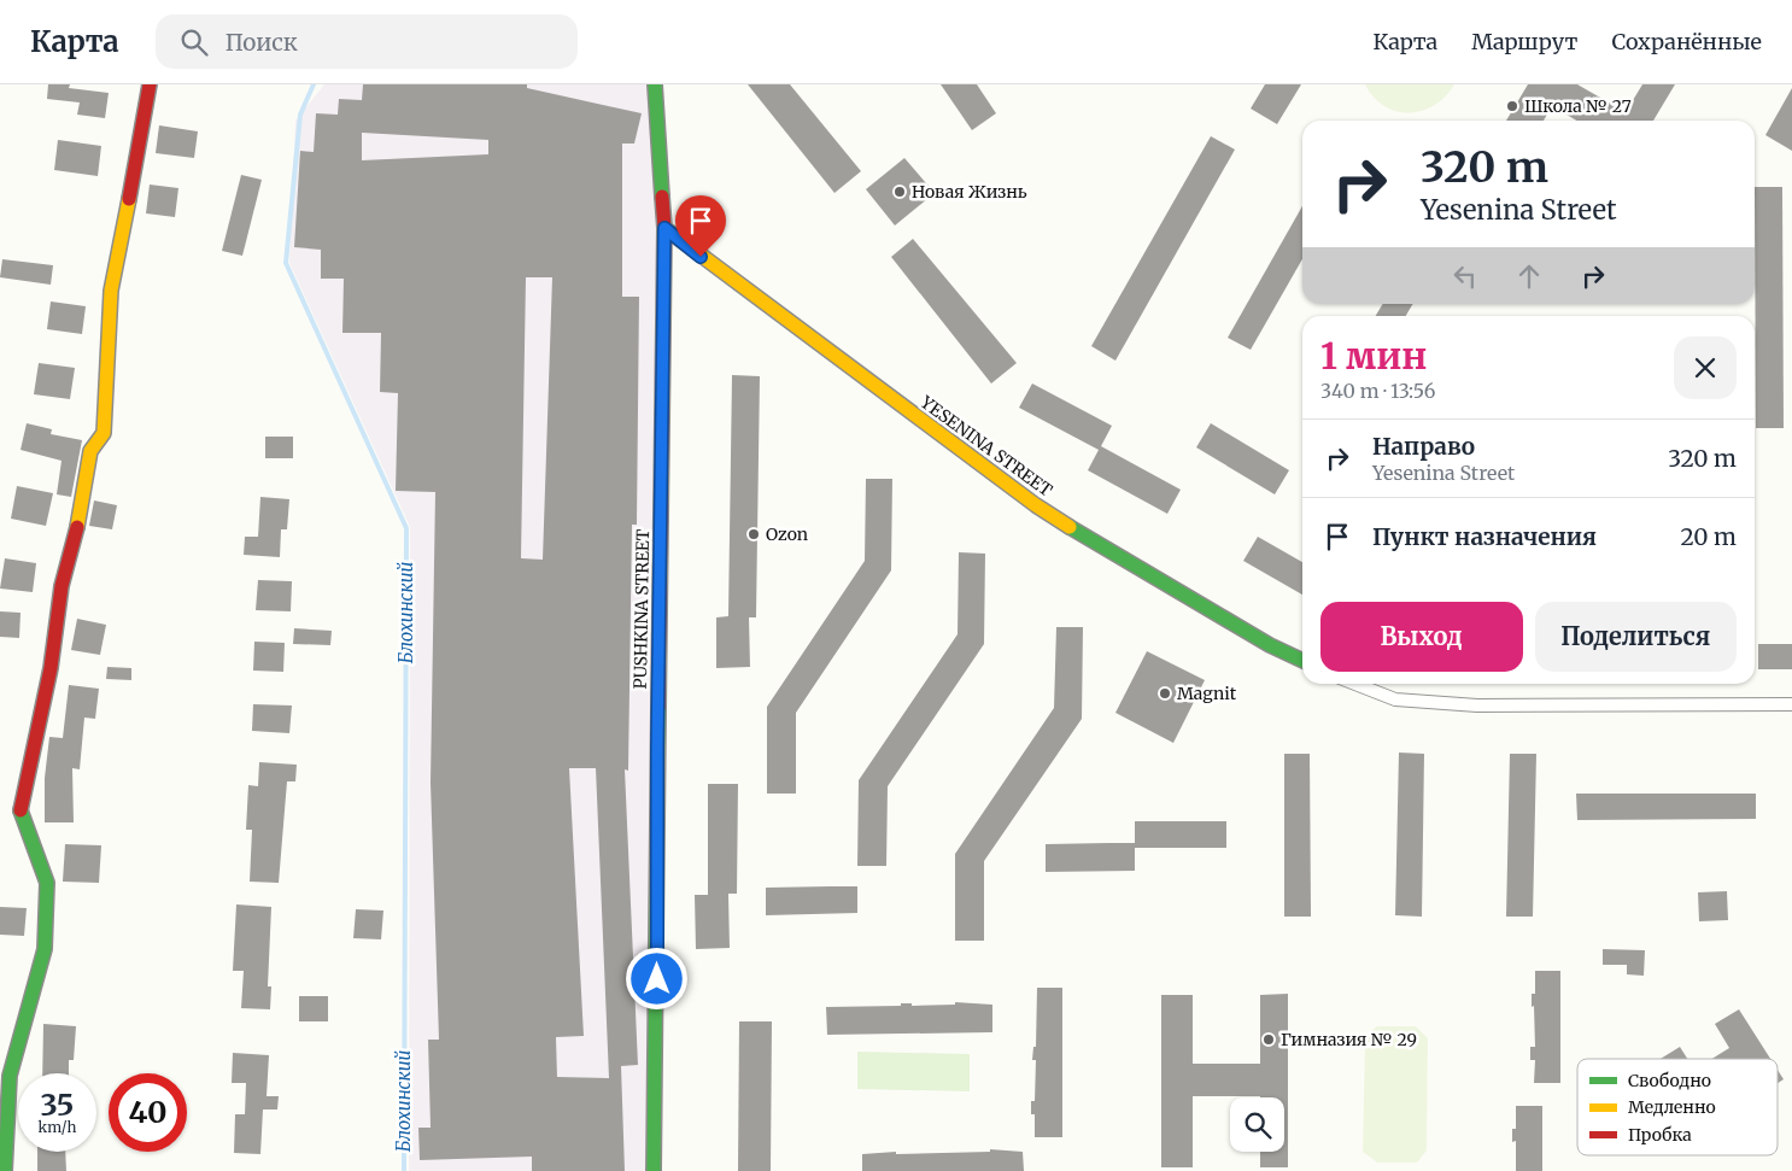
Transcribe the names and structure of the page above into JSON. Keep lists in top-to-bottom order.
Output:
{
  "streets": {
    "street": ["YESENINA STREET", "PUSHKINA STREET"]
  },
  "crossings": [
    ["YESENINA STREET", "PUSHKINA STREET"]
  ],
  "water": ["Блохинский"],
  "places": [
    "Школа № 27",
    "Новая Жизнь",
    "Ozon",
    "Magnit",
    "Гимназия № 29"
  ],
  "legend": ["Свободно", "Медленно", "Пробка"],
  "page": {
    "header": "Карта",
    "search": "Поиск",
    "nav": ["Карта", "Маршрут", "Сохранённые"],
    "turn": ["320 m", "Yesenina Street"],
    "heading": ["1 мин", "340 m · 13:56"],
    "list": [
      {
        "name": "Направо",
        "note": "Yesenina Street",
        "value": "320 m"
      },
      {
        "name": "Пункт назначения",
        "value": "20 m"
      }
    ],
    "buttons": ["Выход", "Поделиться"],
    "speed": "35 km/h",
    "limit": "40"
  }
}
